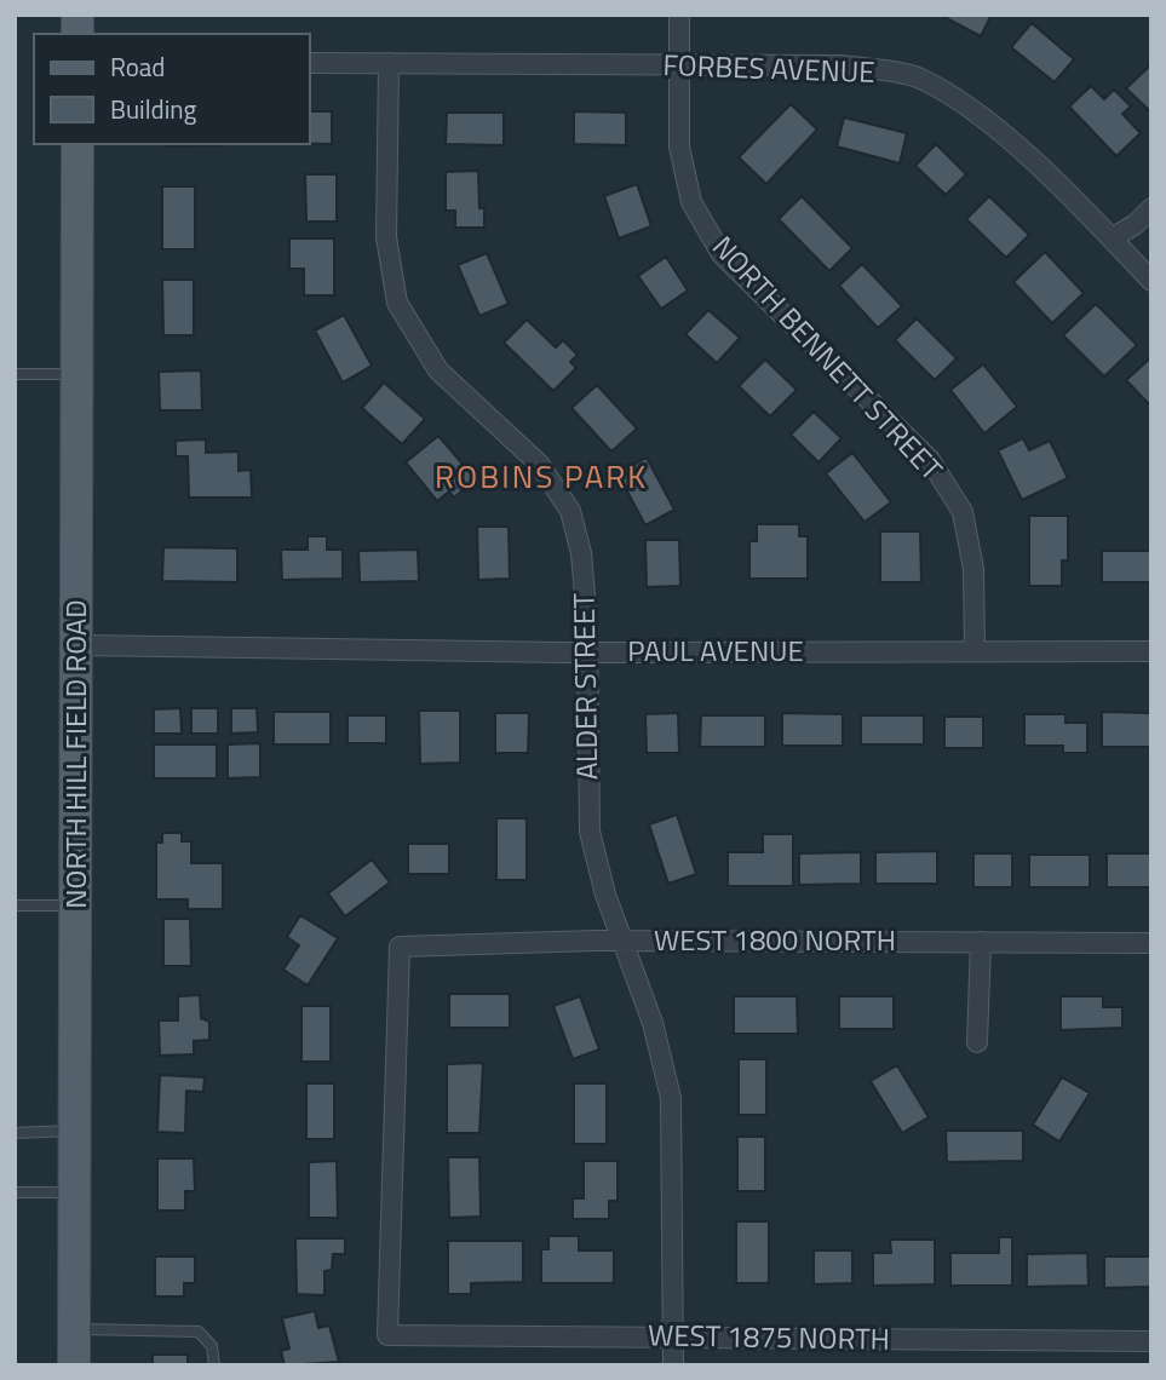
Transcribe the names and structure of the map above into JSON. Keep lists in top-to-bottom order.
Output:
{
  "streets": {
    "main road": ["NORTH HILL FIELD ROAD"],
    "street": [
      "FORBES AVENUE",
      "NORTH BENNETT STREET",
      "PAUL AVENUE",
      "ALDER STREET",
      "WEST 1800 NORTH",
      "WEST 1875 NORTH"
    ]
  },
  "crossings": [
    ["FORBES AVENUE", "NORTH BENNETT STREET"],
    ["FORBES AVENUE", "ALDER STREET"],
    ["NORTH BENNETT STREET", "PAUL AVENUE"],
    ["PAUL AVENUE", "ALDER STREET"],
    ["PAUL AVENUE", "NORTH HILL FIELD ROAD"],
    ["ALDER STREET", "WEST 1800 NORTH"],
    ["ALDER STREET", "WEST 1875 NORTH"],
    ["WEST 1800 NORTH", "WEST 1875 NORTH"]
  ],
  "districts": ["ROBINS PARK"],
  "legend": ["Road", "Building"]
}
